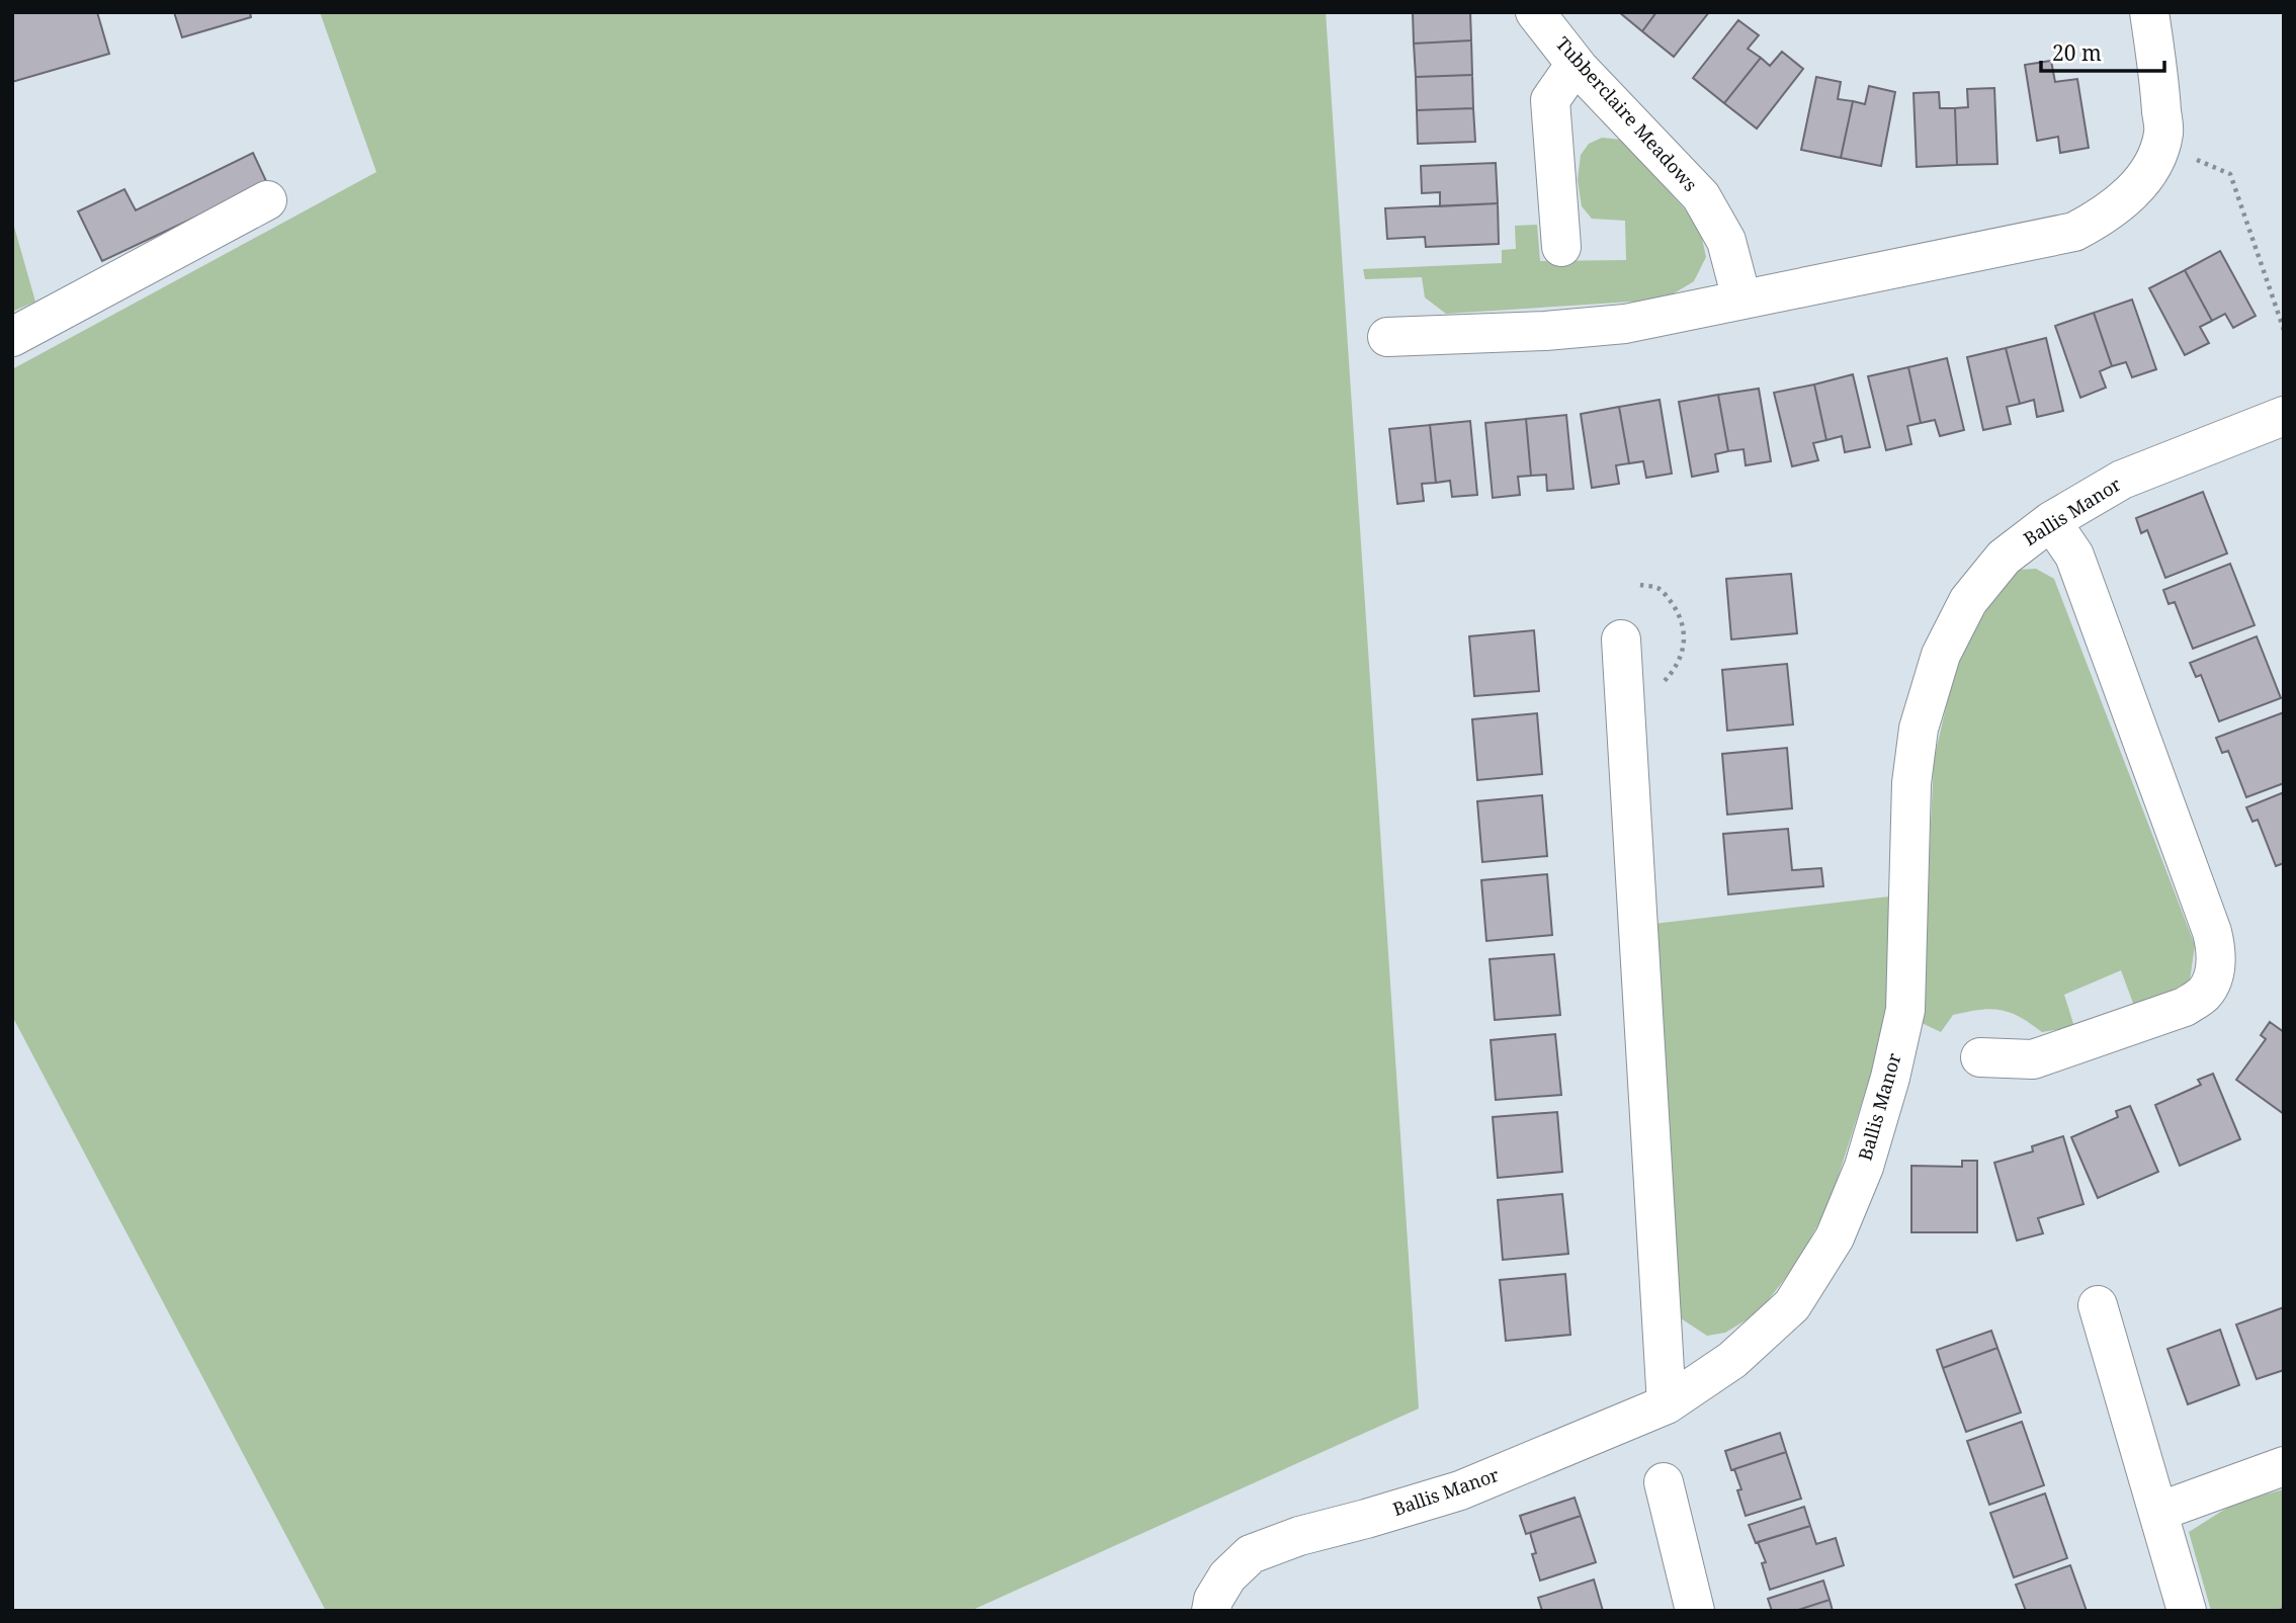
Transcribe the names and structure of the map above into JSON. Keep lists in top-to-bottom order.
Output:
{
  "streets": {
    "street": ["Tubberclaire Meadows", "Ballis Manor"]
  },
  "scale_bar": "20 m"
}
